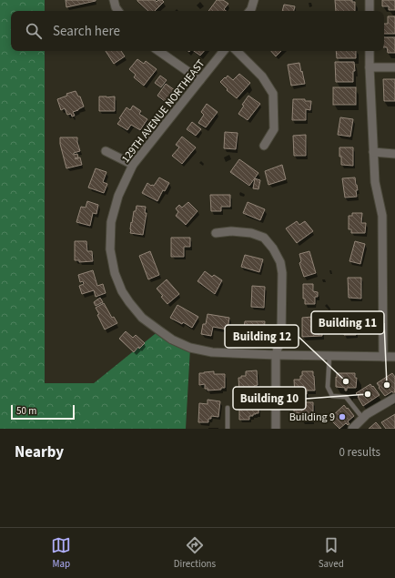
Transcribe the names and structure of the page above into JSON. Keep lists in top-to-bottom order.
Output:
{
  "streets": {
    "street": ["129TH AVENUE NORTHEAST"]
  },
  "places": [
    "Building 12",
    "Building 11",
    "Building 10",
    "Building 9"
  ],
  "scale_bar": "50 m",
  "page": {
    "search": "Search here",
    "scale": "50 m",
    "heading": ["Nearby", "0 results"],
    "nav": ["Map", "Directions", "Saved"]
  }
}
